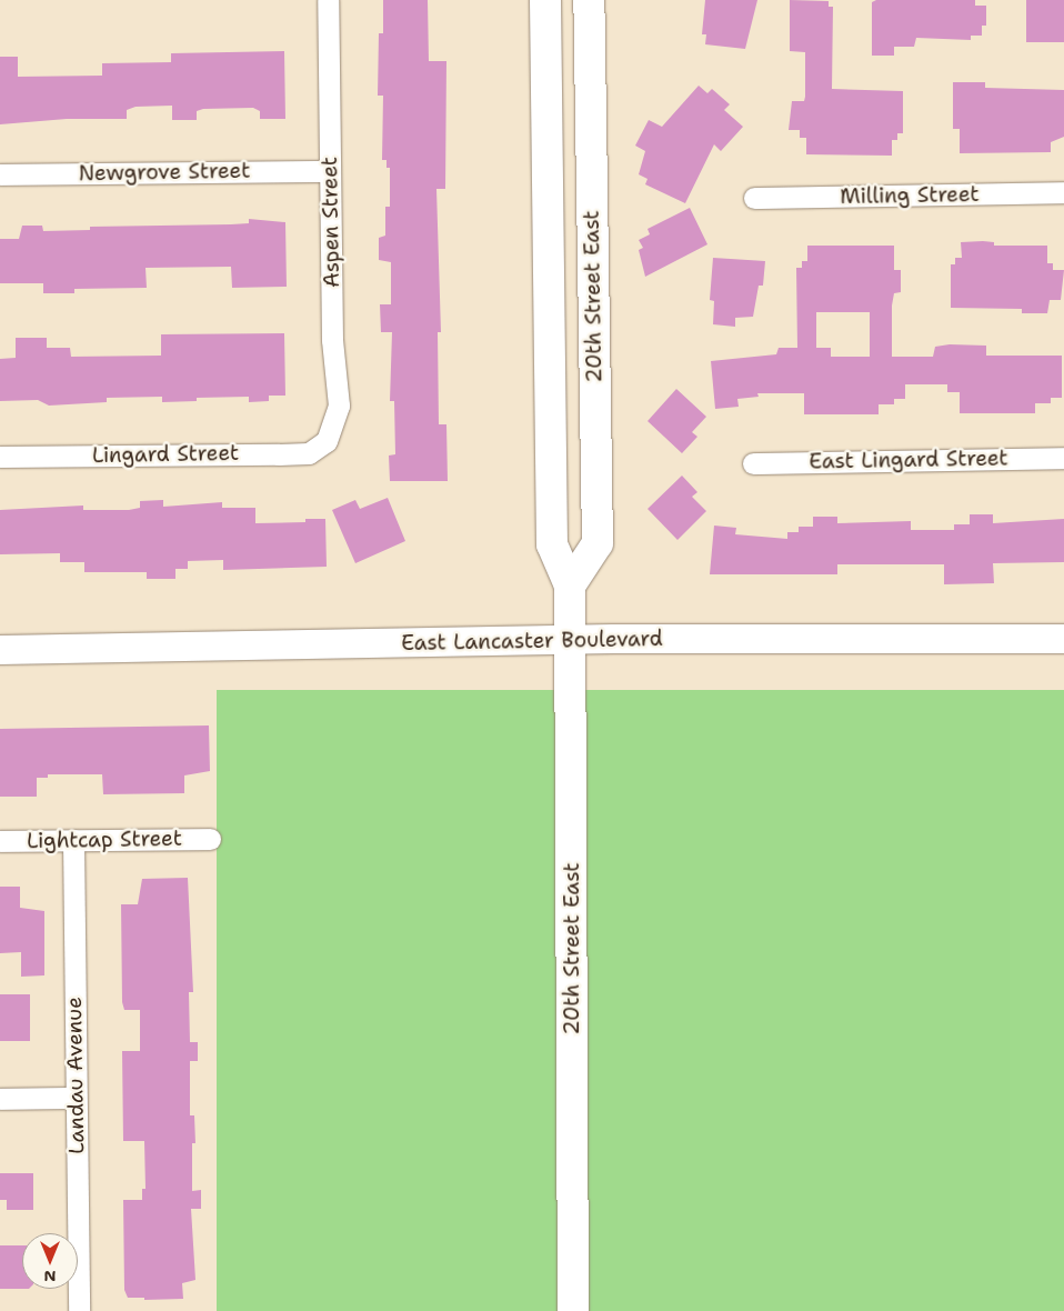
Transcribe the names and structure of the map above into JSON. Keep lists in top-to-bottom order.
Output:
{
  "streets": {
    "main road": ["20th Street East", "East Lancaster Boulevard"],
    "street": [
      "Newgrove Street",
      "Milling Street",
      "Aspen Street",
      "Lingard Street",
      "East Lingard Street",
      "Lightcap Street",
      "Landau Avenue"
    ]
  },
  "crossings": [
    ["Newgrove Street", "Aspen Street"],
    ["Aspen Street", "Lingard Street"],
    ["20th Street East", "East Lancaster Boulevard"],
    ["Lightcap Street", "Landau Avenue"]
  ],
  "north": "bottom"
}
